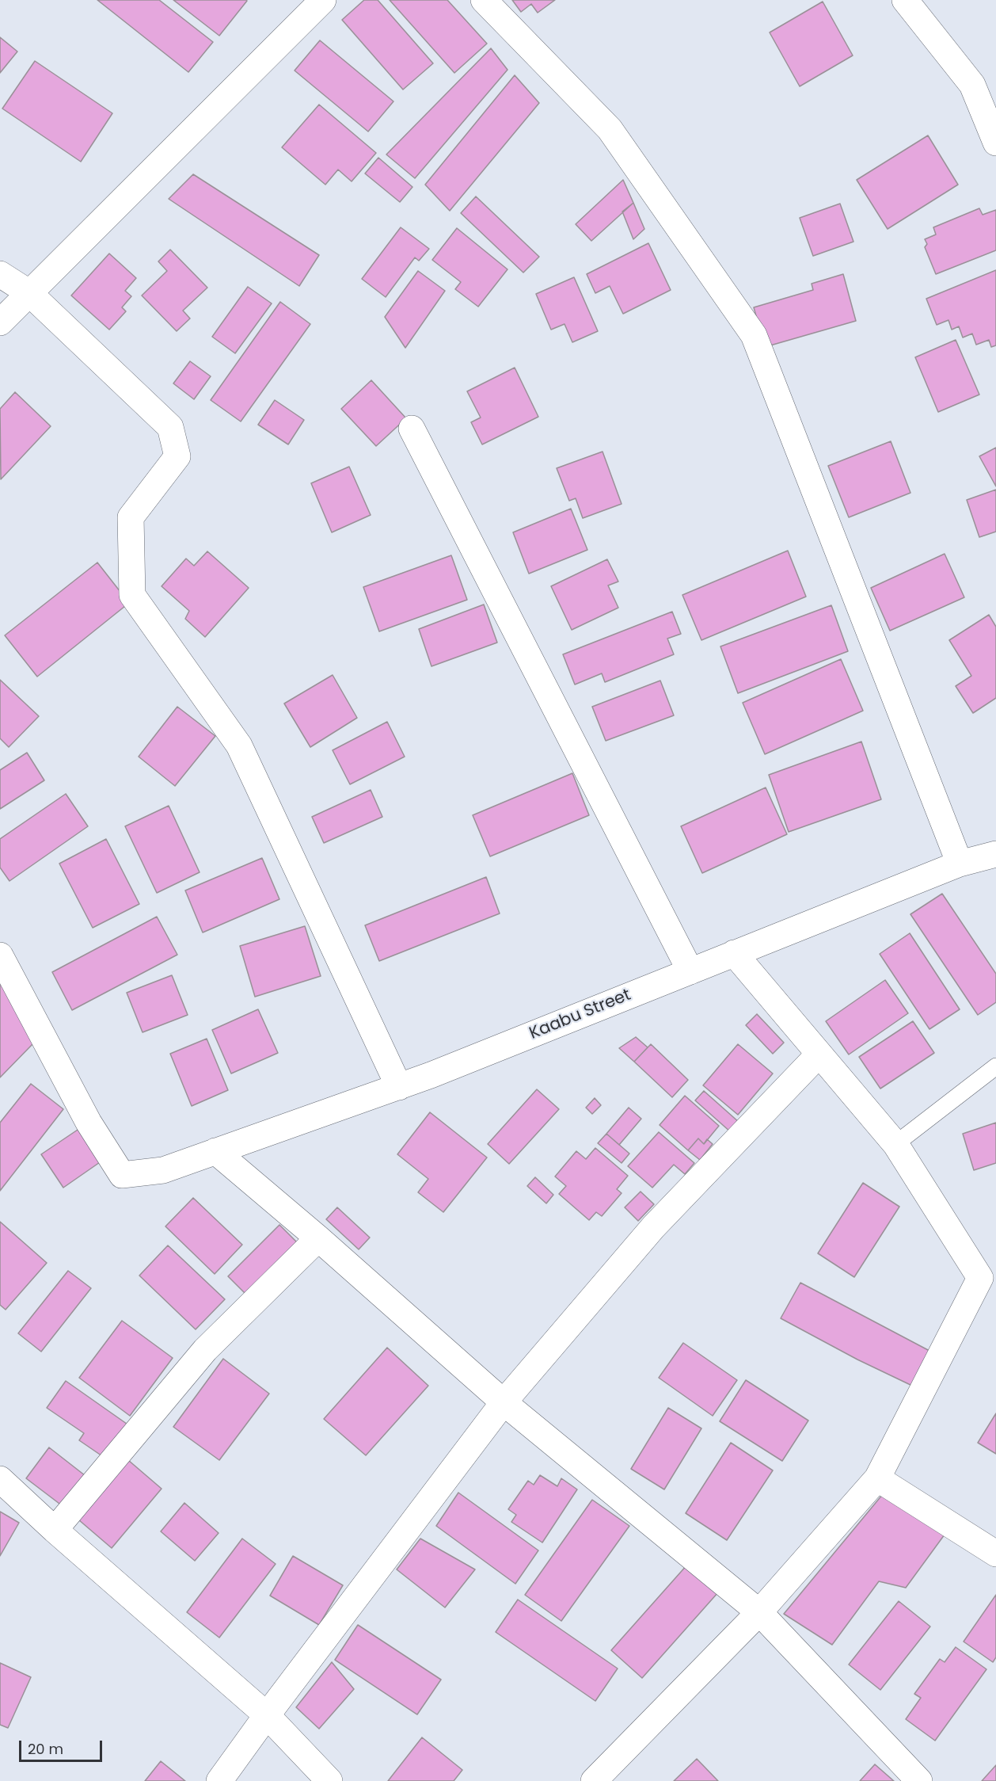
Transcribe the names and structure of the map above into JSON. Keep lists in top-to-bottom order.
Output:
{
  "streets": {
    "street": ["Kaabu Street"]
  },
  "scale_bar": "20 m"
}
